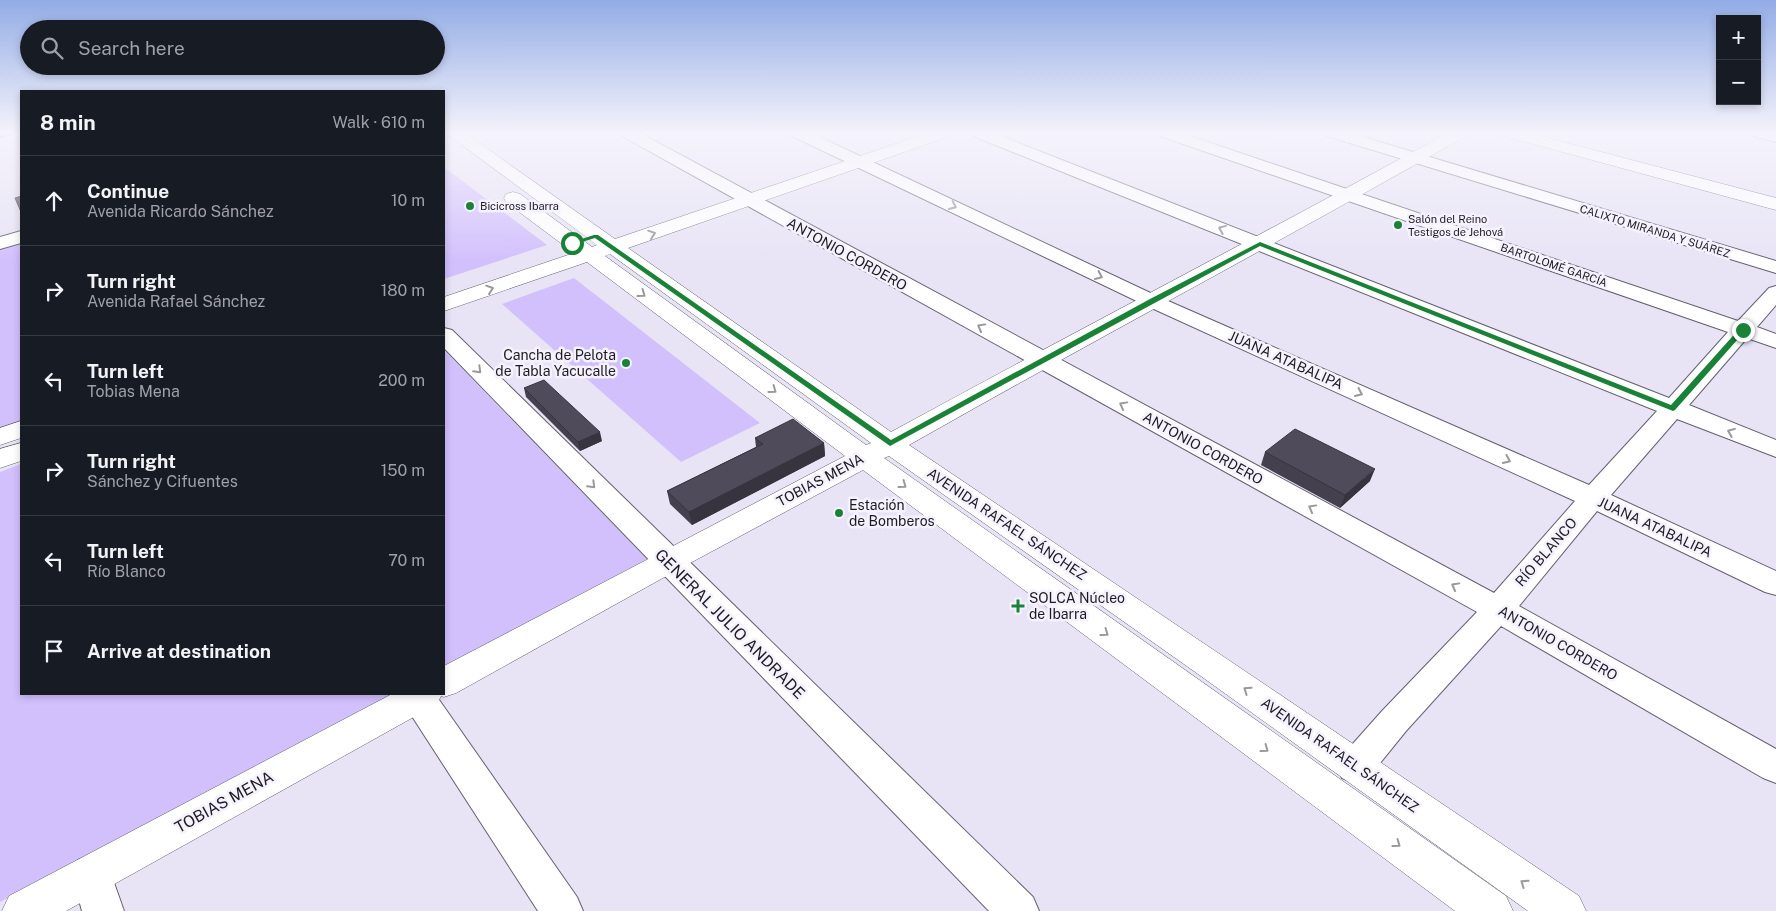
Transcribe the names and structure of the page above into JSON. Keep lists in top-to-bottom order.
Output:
{
  "streets": {
    "street": [
      "CALIXTO MIRANDA Y SUÁREZ",
      "ANTONIO CORDERO",
      "BARTOLOMÉ GARCÍA",
      "JUANA ATABALIPA",
      "TOBIAS MENA",
      "AVENIDA RAFAEL SÁNCHEZ",
      "RÍO BLANCO",
      "GENERAL JULIO ANDRADE"
    ]
  },
  "crossings": [
    ["ANTONIO CORDERO", "TOBIAS MENA"],
    ["ANTONIO CORDERO", "RÍO BLANCO"],
    ["BARTOLOMÉ GARCÍA", "TOBIAS MENA"],
    ["BARTOLOMÉ GARCÍA", "RÍO BLANCO"],
    ["JUANA ATABALIPA", "TOBIAS MENA"],
    ["JUANA ATABALIPA", "RÍO BLANCO"],
    ["TOBIAS MENA", "AVENIDA RAFAEL SÁNCHEZ"],
    ["TOBIAS MENA", "GENERAL JULIO ANDRADE"],
    ["AVENIDA RAFAEL SÁNCHEZ", "RÍO BLANCO"]
  ],
  "one_way": ["GENERAL JULIO ANDRADE"],
  "places": {
    "other": [
      "Bicicross Ibarra",
      "Salón del Reino Testigos de Jehová",
      "Cancha de Pelota de Tabla Yacucalle",
      "Estación de Bomberos"
    ],
    "health": ["SOLCA Núcleo de Ibarra"]
  },
  "page": {
    "map_buttons": ["+", "−"],
    "search": "Search here",
    "heading": ["8 min", "Walk · 610 m"],
    "list": [
      ["Continue", "Avenida Ricardo Sánchez", "10 m"],
      ["Turn right", "Avenida Rafael Sánchez", "180 m"],
      ["Turn left", "Tobias Mena", "200 m"],
      ["Turn right", "Sánchez y Cifuentes", "150 m"],
      ["Turn left", "Río Blanco", "70 m"],
      "Arrive at destination"
    ]
  }
}
